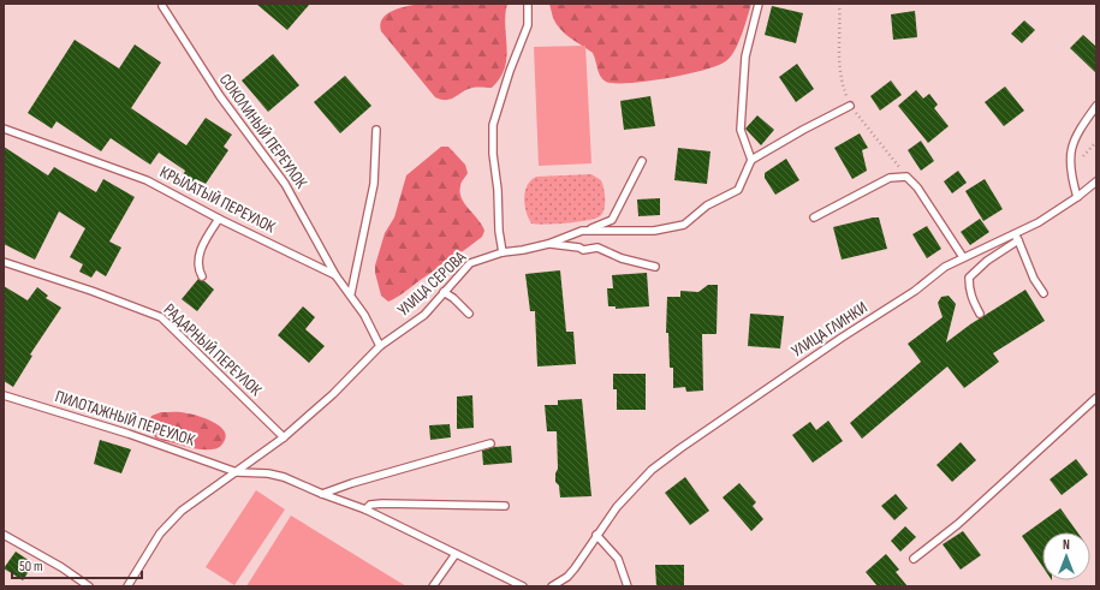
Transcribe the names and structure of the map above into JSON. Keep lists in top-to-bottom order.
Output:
{
  "streets": {
    "lane": [
      "СОКОЛИНЫЙ ПЕРЕУЛОК",
      "КРЫЛАТЫЙ ПЕРЕУЛОК",
      "УЛИЦА СЕРОВА",
      "УЛИЦА ГЛИНКИ",
      "РАДАРНЫЙ ПЕРЕУЛОК",
      "ПИЛОТАЖНЫЙ ПЕРЕУЛОК"
    ]
  },
  "crossings": [
    ["СОКОЛИНЫЙ ПЕРЕУЛОК", "КРЫЛАТЫЙ ПЕРЕУЛОК"],
    ["КРЫЛАТЫЙ ПЕРЕУЛОК", "УЛИЦА СЕРОВА"],
    ["УЛИЦА СЕРОВА", "РАДАРНЫЙ ПЕРЕУЛОК"],
    ["УЛИЦА СЕРОВА", "ПИЛОТАЖНЫЙ ПЕРЕУЛОК"]
  ],
  "scale_bar": "50 m",
  "north": "top"
}
